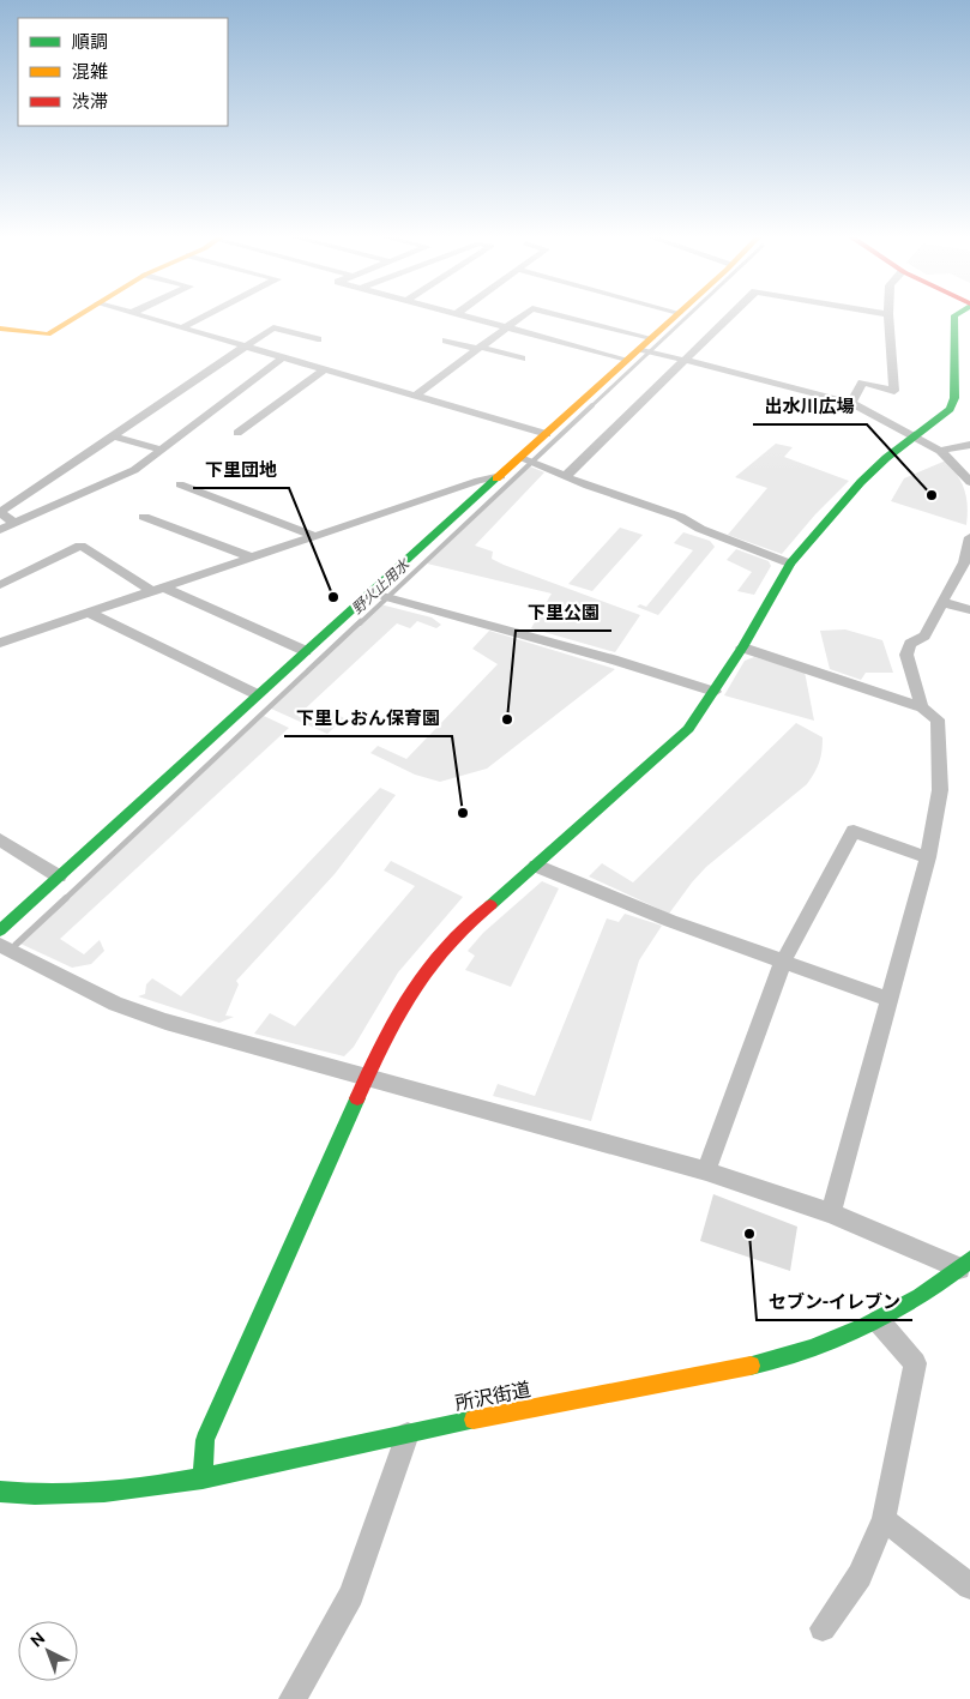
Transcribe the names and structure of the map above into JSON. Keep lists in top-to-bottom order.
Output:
{
  "streets": {
    "street": ["所沢街道"]
  },
  "water": ["野火止用水"],
  "places": [
    "出水川広場",
    "下里団地",
    "下里公園",
    "下里しおん保育園",
    "セブン-イレブン"
  ],
  "legend": ["順調", "混雑", "渋滞"],
  "north": "top left"
}
